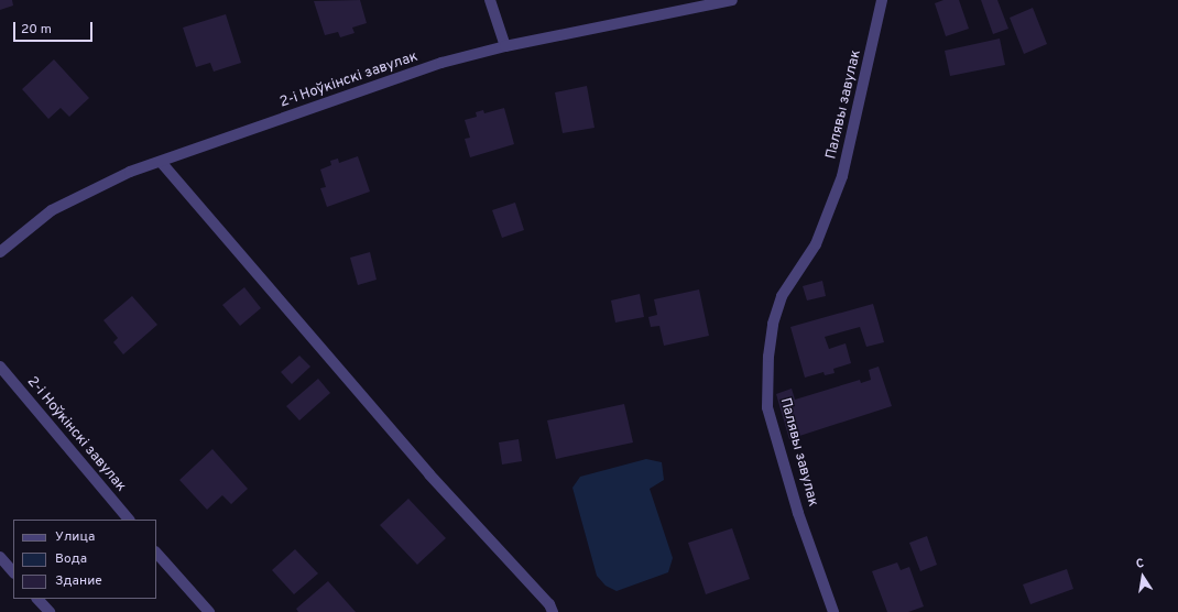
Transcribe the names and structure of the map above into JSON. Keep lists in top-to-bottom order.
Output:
{
  "streets": {
    "street": ["2-і Ноўкінскі завулак", "Палявы завулак"]
  },
  "legend": ["Улица", "Вода", "Здание"],
  "scale_bar": "20 m",
  "north": "top"
}
